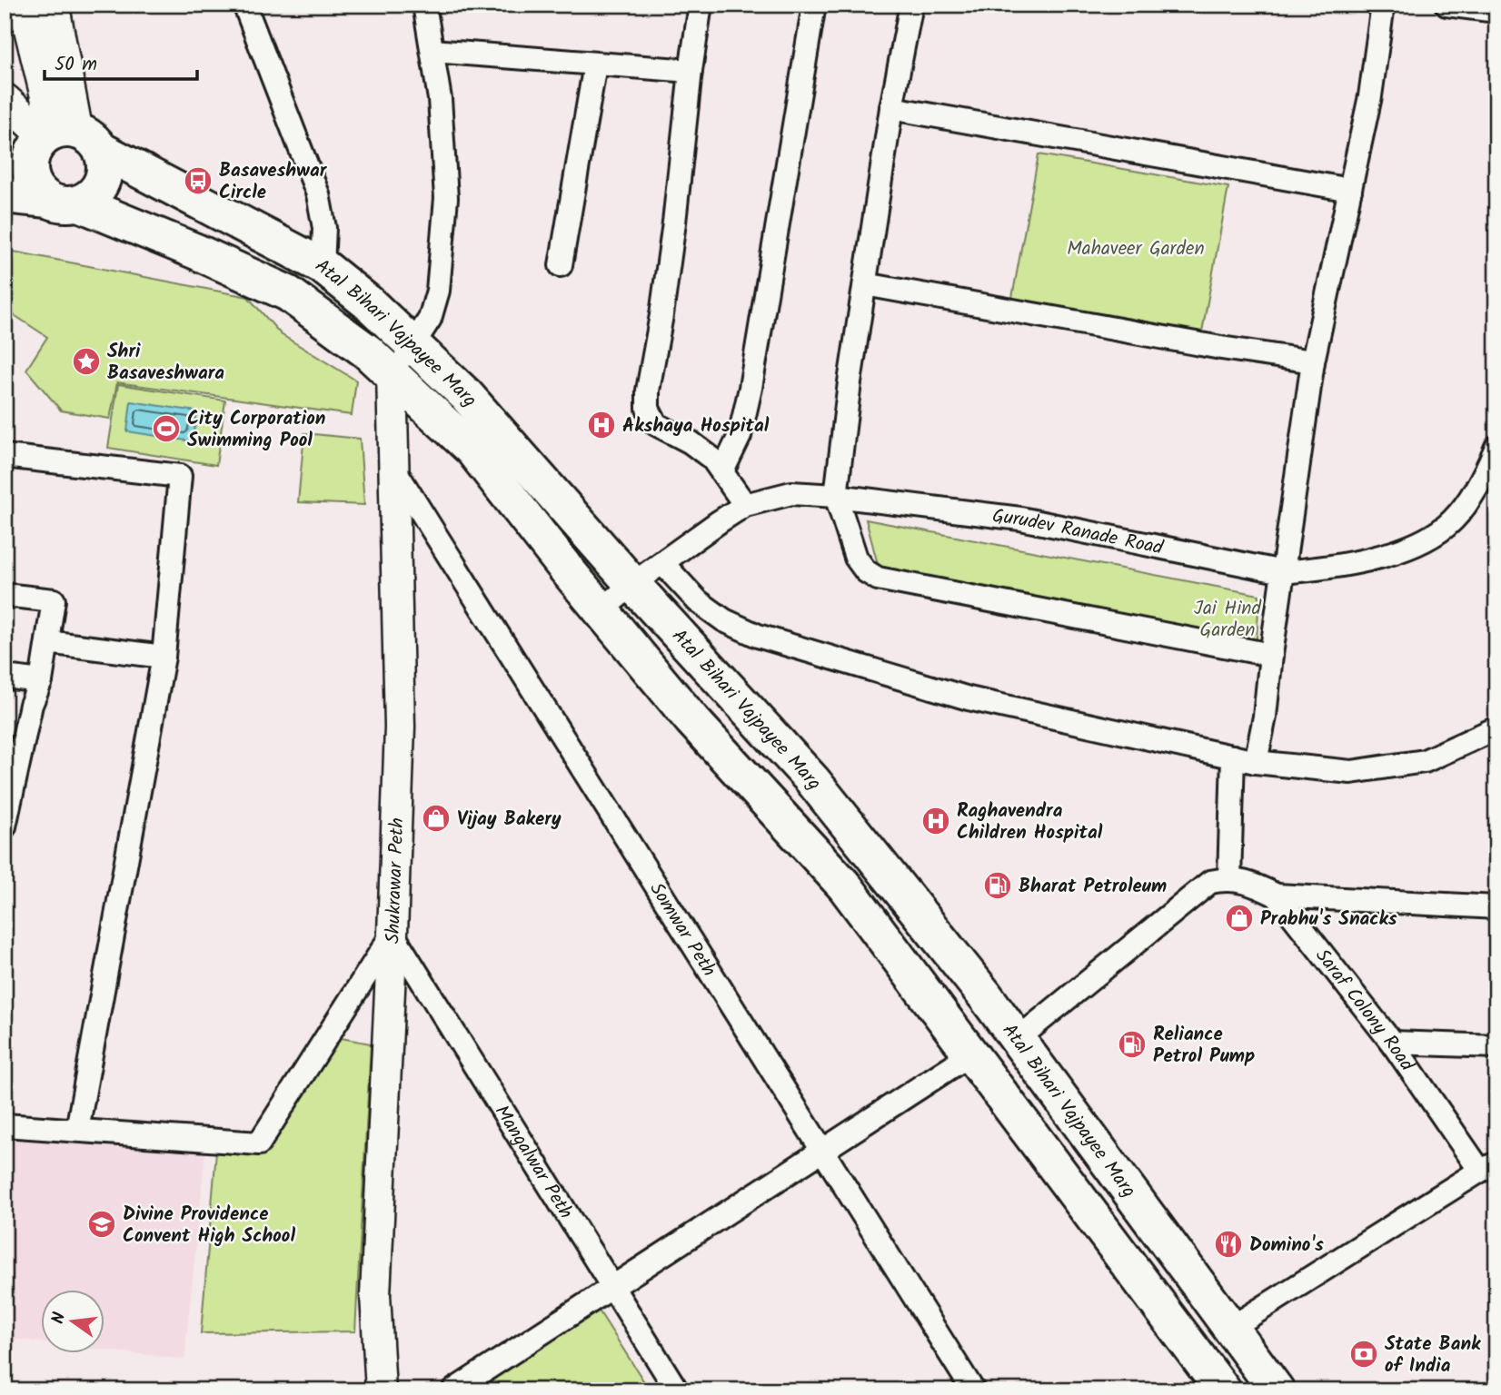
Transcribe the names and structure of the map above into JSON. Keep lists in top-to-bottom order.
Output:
{
  "streets": {
    "main road": ["Atal Bihari Vajpayee Marg"],
    "street": [
      "Gurudev Ranade Road",
      "Shukrawar Peth",
      "Somwar Peth",
      "Saraf Colony Road",
      "Mangalwar Peth"
    ]
  },
  "crossings": [
    ["Atal Bihari Vajpayee Marg", "Gurudev Ranade Road"],
    ["Atal Bihari Vajpayee Marg", "Shukrawar Peth"],
    ["Atal Bihari Vajpayee Marg", "Saraf Colony Road"],
    ["Shukrawar Peth", "Somwar Peth"],
    ["Shukrawar Peth", "Mangalwar Peth"]
  ],
  "parks": ["Mahaveer Garden", "Jai Hind Garden"],
  "places": {
    "bus stop": ["Basaveshwar Circle"],
    "place": ["Shri Basaveshwara"],
    "hospital": ["Akshaya Hospital", "Raghavendra Children Hospital"],
    "sports": ["City Corporation Swimming Pool"],
    "shop": ["Vijay Bakery", "Prabhu's Snacks"],
    "fuel station": ["Bharat Petroleum", "Reliance Petrol Pump"],
    "school or university": ["Divine Providence Convent High School"],
    "restaurant": ["Domino's"],
    "bank": ["State Bank of India"]
  },
  "scale_bar": "50 m",
  "north": "left"
}
